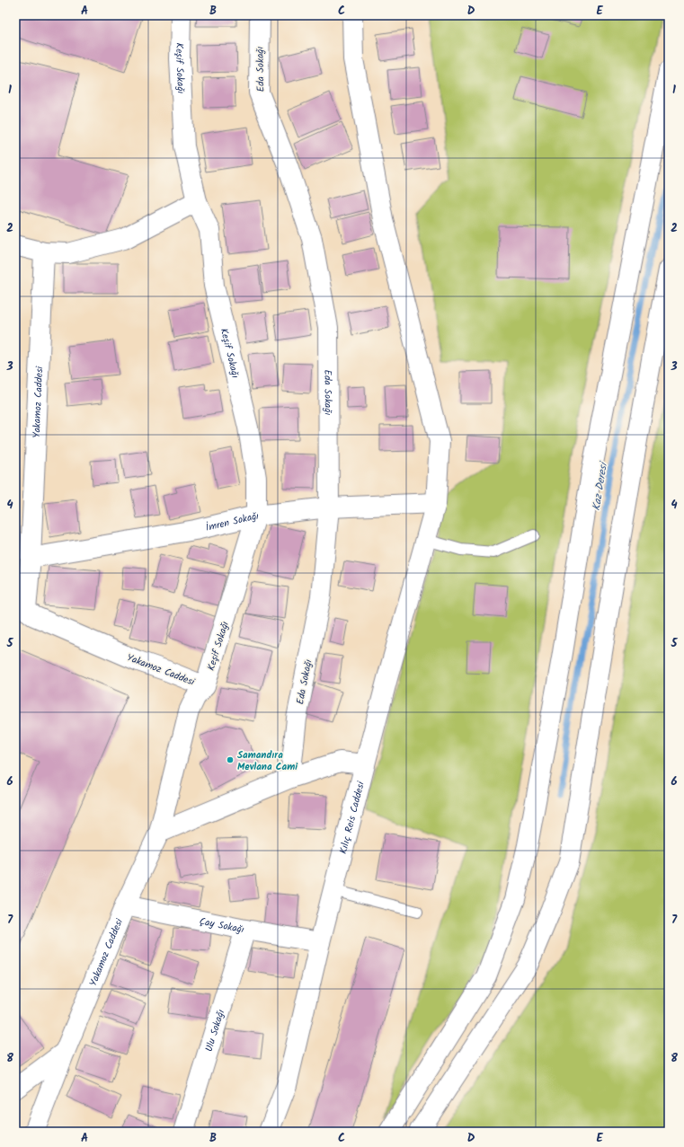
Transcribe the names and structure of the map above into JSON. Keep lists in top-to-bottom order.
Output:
{
  "streets": {
    "street": [
      "Keşif Sokağı",
      "Eda Sokağı",
      "Yakamoz Caddesi",
      "İmren Sokağı",
      "Kılıç Reis Caddesi",
      "Çay Sokağı",
      "Ulu Sokağı"
    ]
  },
  "crossings": [
    ["Keşif Sokağı", "Yakamoz Caddesi"],
    ["Keşif Sokağı", "İmren Sokağı"],
    ["Eda Sokağı", "İmren Sokağı"],
    ["Yakamoz Caddesi", "İmren Sokağı"],
    ["Yakamoz Caddesi", "Çay Sokağı"],
    ["İmren Sokağı", "Kılıç Reis Caddesi"],
    ["Kılıç Reis Caddesi", "Çay Sokağı"],
    ["Çay Sokağı", "Ulu Sokağı"]
  ],
  "water": ["Kaz Deresi"],
  "places": ["Samandıra Mevlana Cami"],
  "grid": {
    "columns": [
      "A",
      "B",
      "C",
      "D",
      "E"
    ],
    "rows": [
      "1",
      "2",
      "3",
      "4",
      "5",
      "6",
      "7",
      "8"
    ]
  }
}
